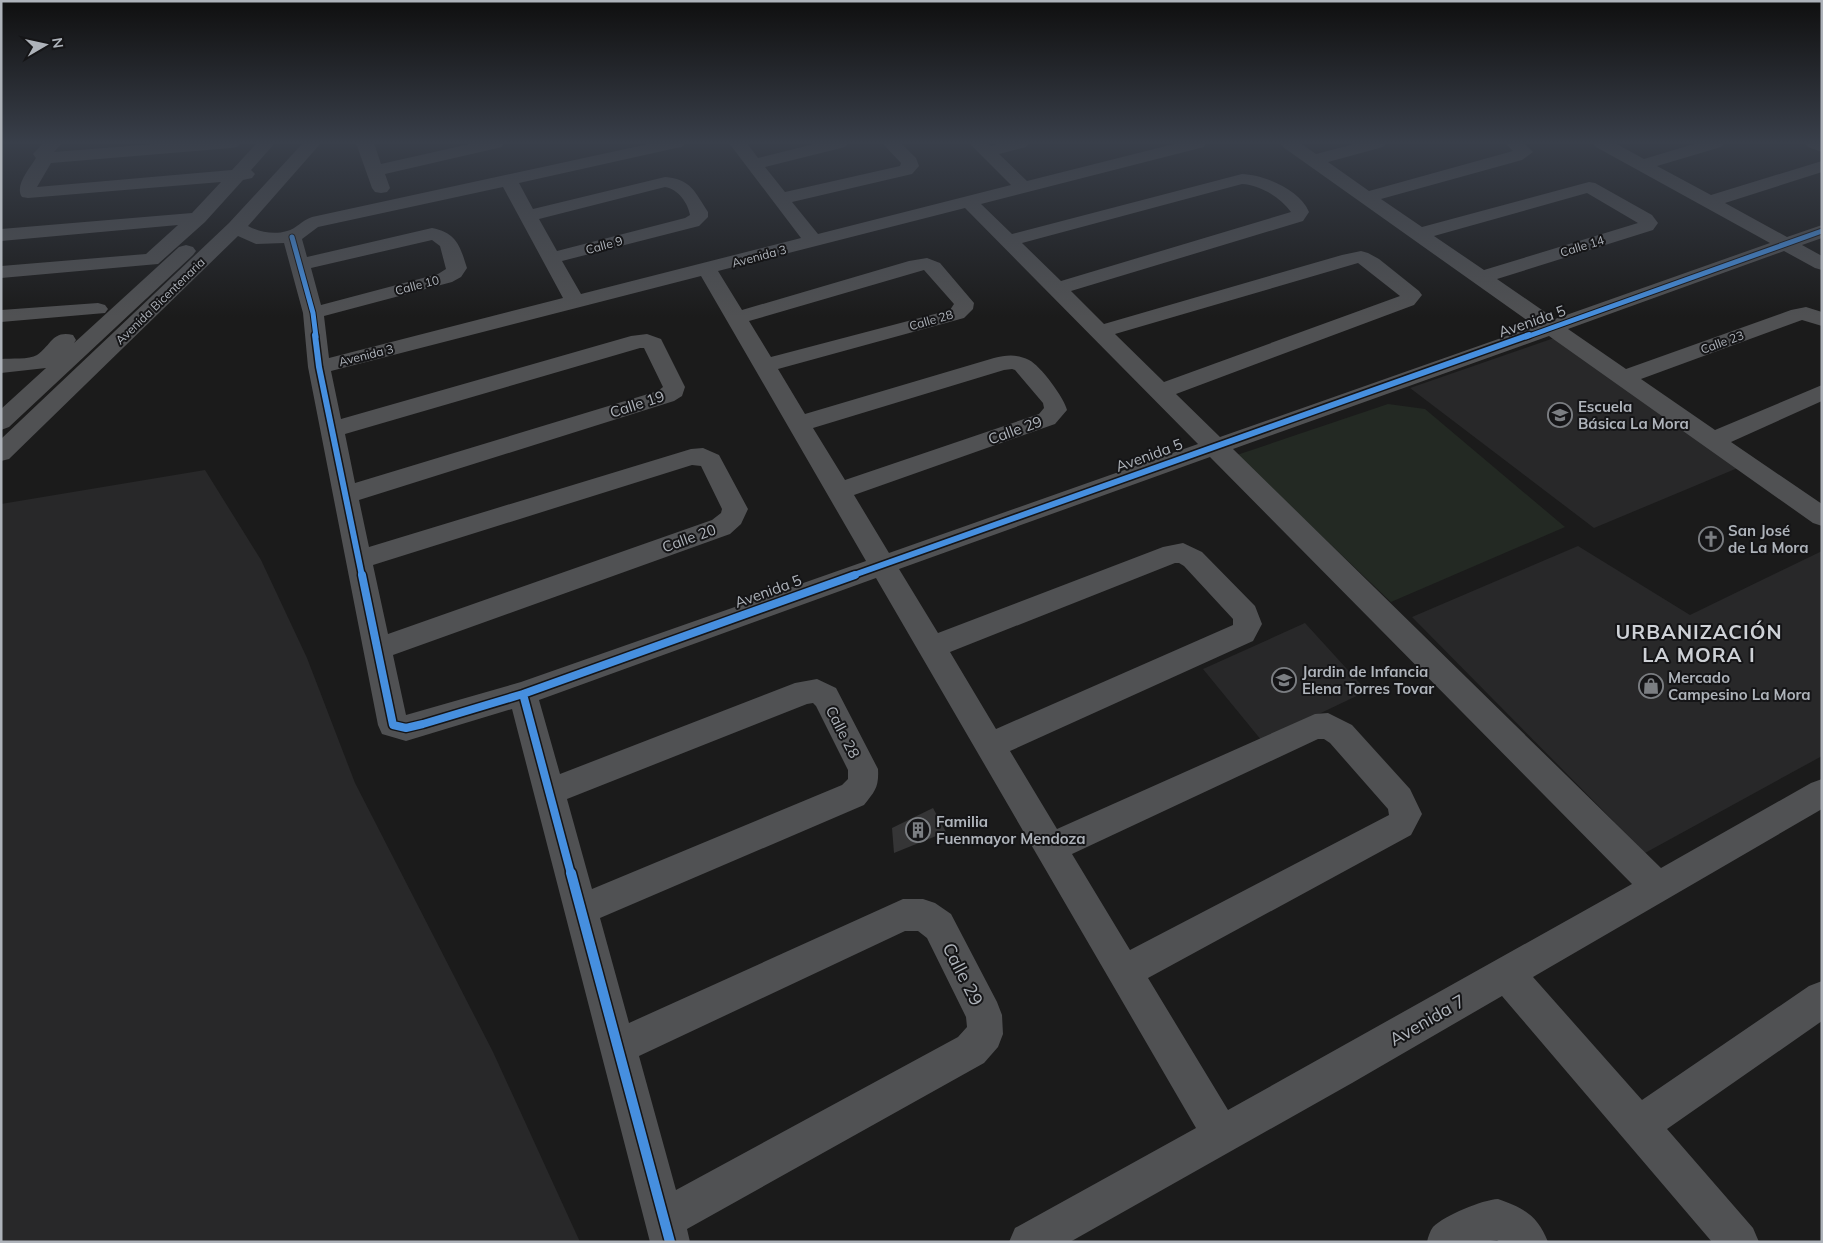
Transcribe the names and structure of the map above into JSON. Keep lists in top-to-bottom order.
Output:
{
  "streets": {
    "street": [
      "Calle 9",
      "Calle 14",
      "Avenida 3",
      "Calle 10",
      "Avenida Bicentenaria",
      "Calle 28",
      "Avenida 5",
      "Calle 23",
      "Calle 19",
      "Calle 29",
      "Calle 20",
      "Avenida 7"
    ]
  },
  "crossings": [
    ["Avenida 5", "Calle 20"]
  ],
  "districts": ["URBANIZACIÓN LA MORA I"],
  "places": {
    "school or university": ["Escuela Básica La Mora", "Jardin de Infancia Elena Torres Tovar"],
    "church": ["San José de La Mora"],
    "shop": ["Mercado Campesino La Mora"],
    "building": ["Familia Fuenmayor Mendoza"]
  },
  "north": "right"
}
